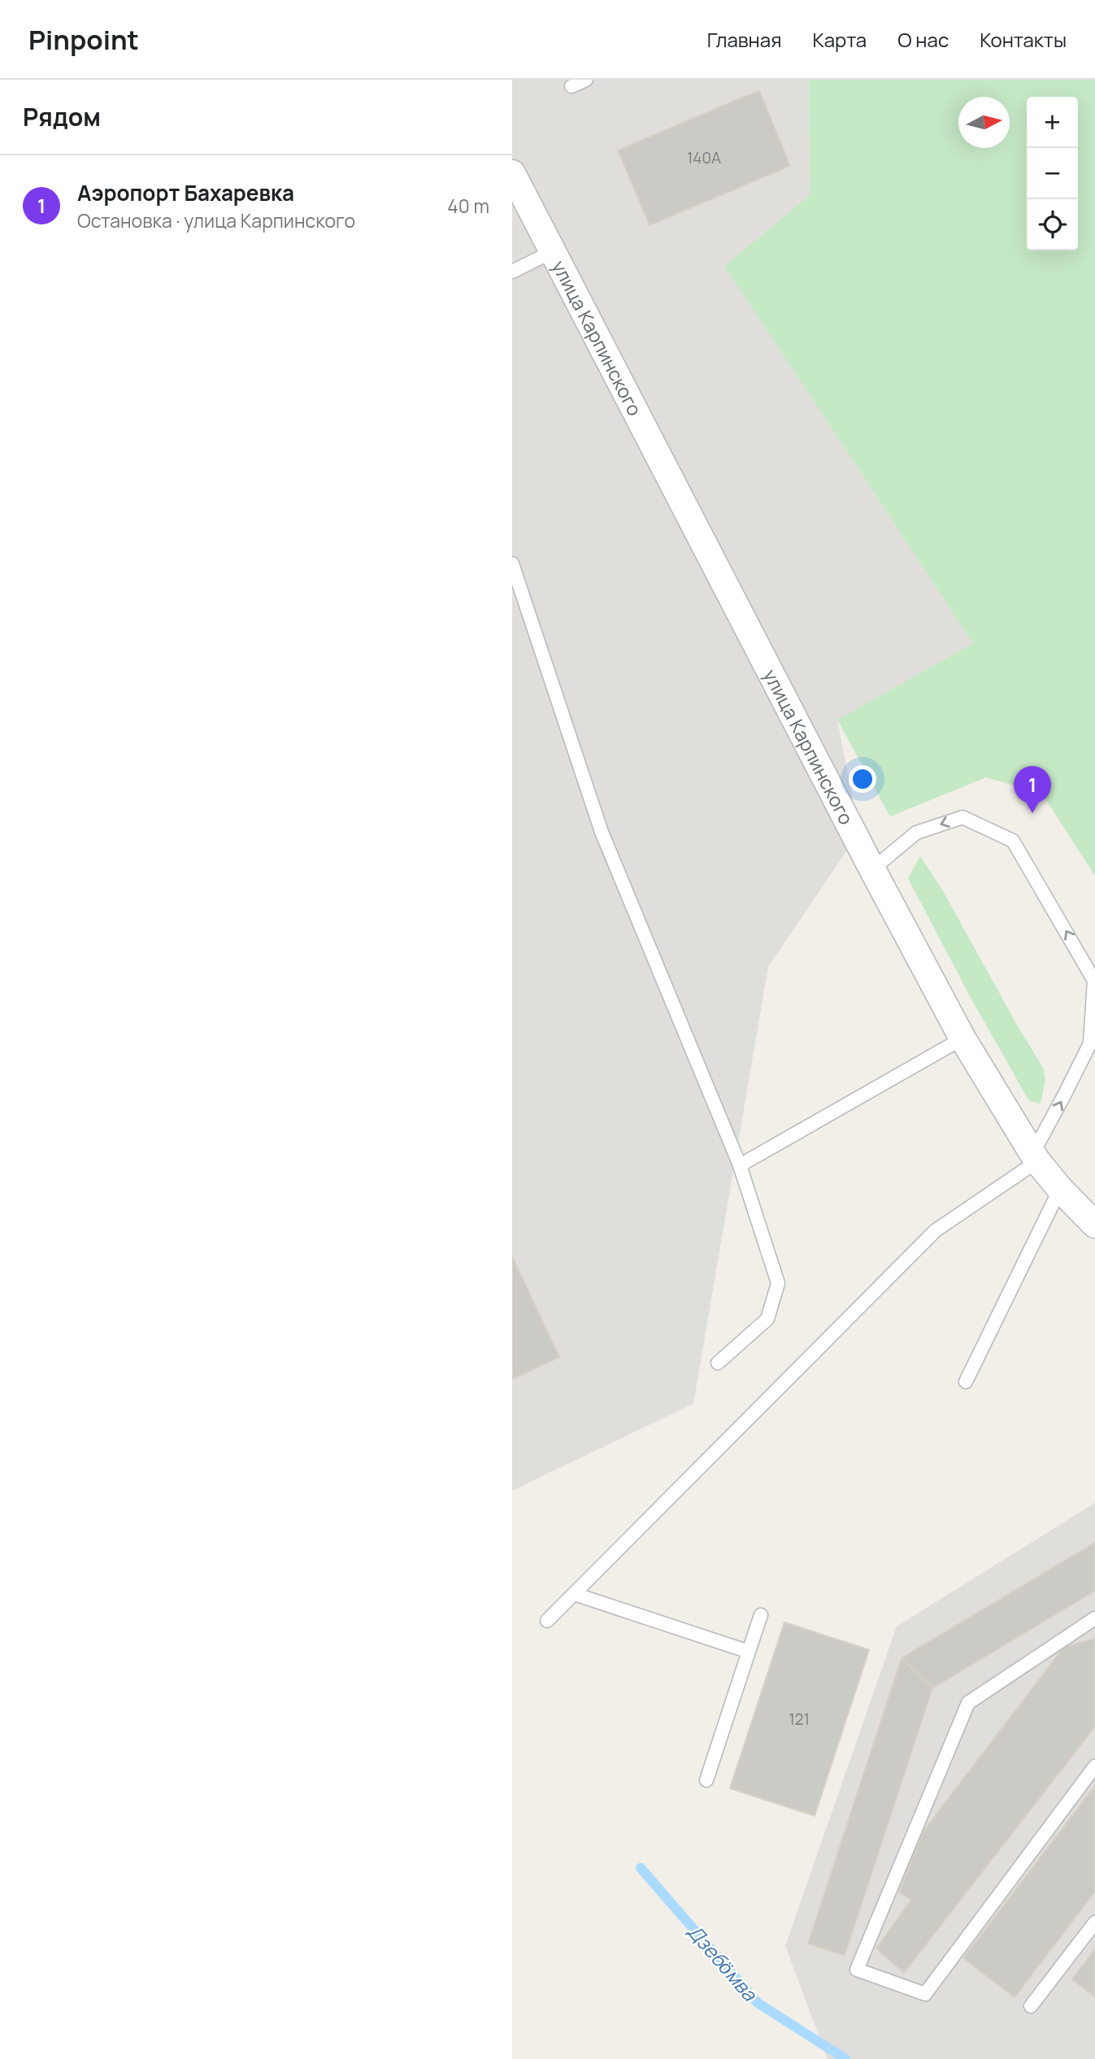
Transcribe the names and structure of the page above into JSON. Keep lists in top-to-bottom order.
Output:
{
  "streets": {
    "street": ["улица Карпинского"]
  },
  "water": ["Дзебӧмва"],
  "house_numbers": ["140А", "121"],
  "north": "right",
  "page": {
    "header": "Pinpoint",
    "nav": [
      "Главная",
      "Карта",
      "О нас",
      "Контакты"
    ],
    "heading": "Рядом",
    "map_buttons": ["+", "−"],
    "list": [
      {
        "mark": "1",
        "name": "Аэропорт Бахаревка",
        "note": "Остановка · улица Карпинского",
        "value": "40 m"
      }
    ],
    "pins": "1"
  }
}
